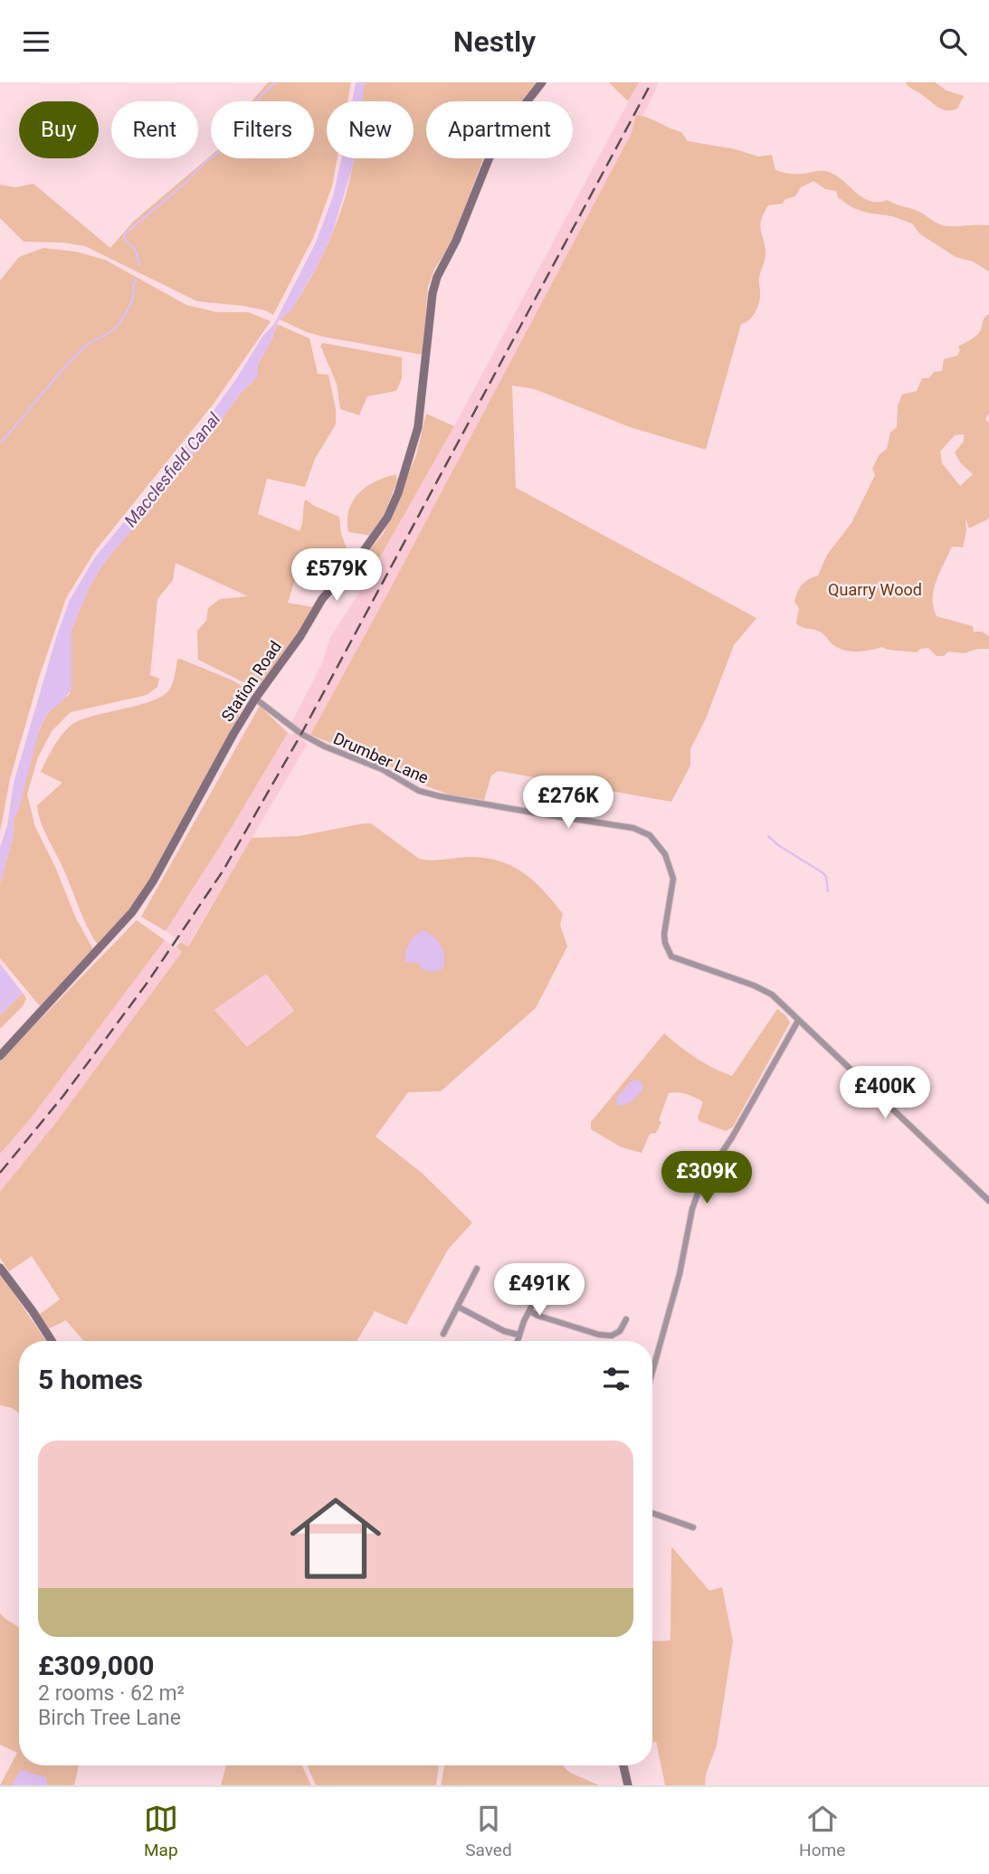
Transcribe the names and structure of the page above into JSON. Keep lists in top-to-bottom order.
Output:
{
  "streets": {
    "street": ["Station Road", "Drumber Lane"]
  },
  "crossings": [
    ["Station Road", "Drumber Lane"]
  ],
  "water": ["Macclesfield Canal"],
  "parks": ["Quarry Wood"],
  "page": {
    "header": "Nestly",
    "chip": [
      "Buy",
      "Rent",
      "Filters",
      "New",
      "Apartment"
    ],
    "price": [
      "£579K",
      "£276K",
      "£400K",
      "£309K",
      "£491K"
    ],
    "heading": "5 homes",
    "list": [
      {
        "name": "£309,000",
        "note": "2 rooms · 62 m² · Birch Tree Lane"
      }
    ],
    "tabs": ["Map", "Saved", "Home"]
  }
}
